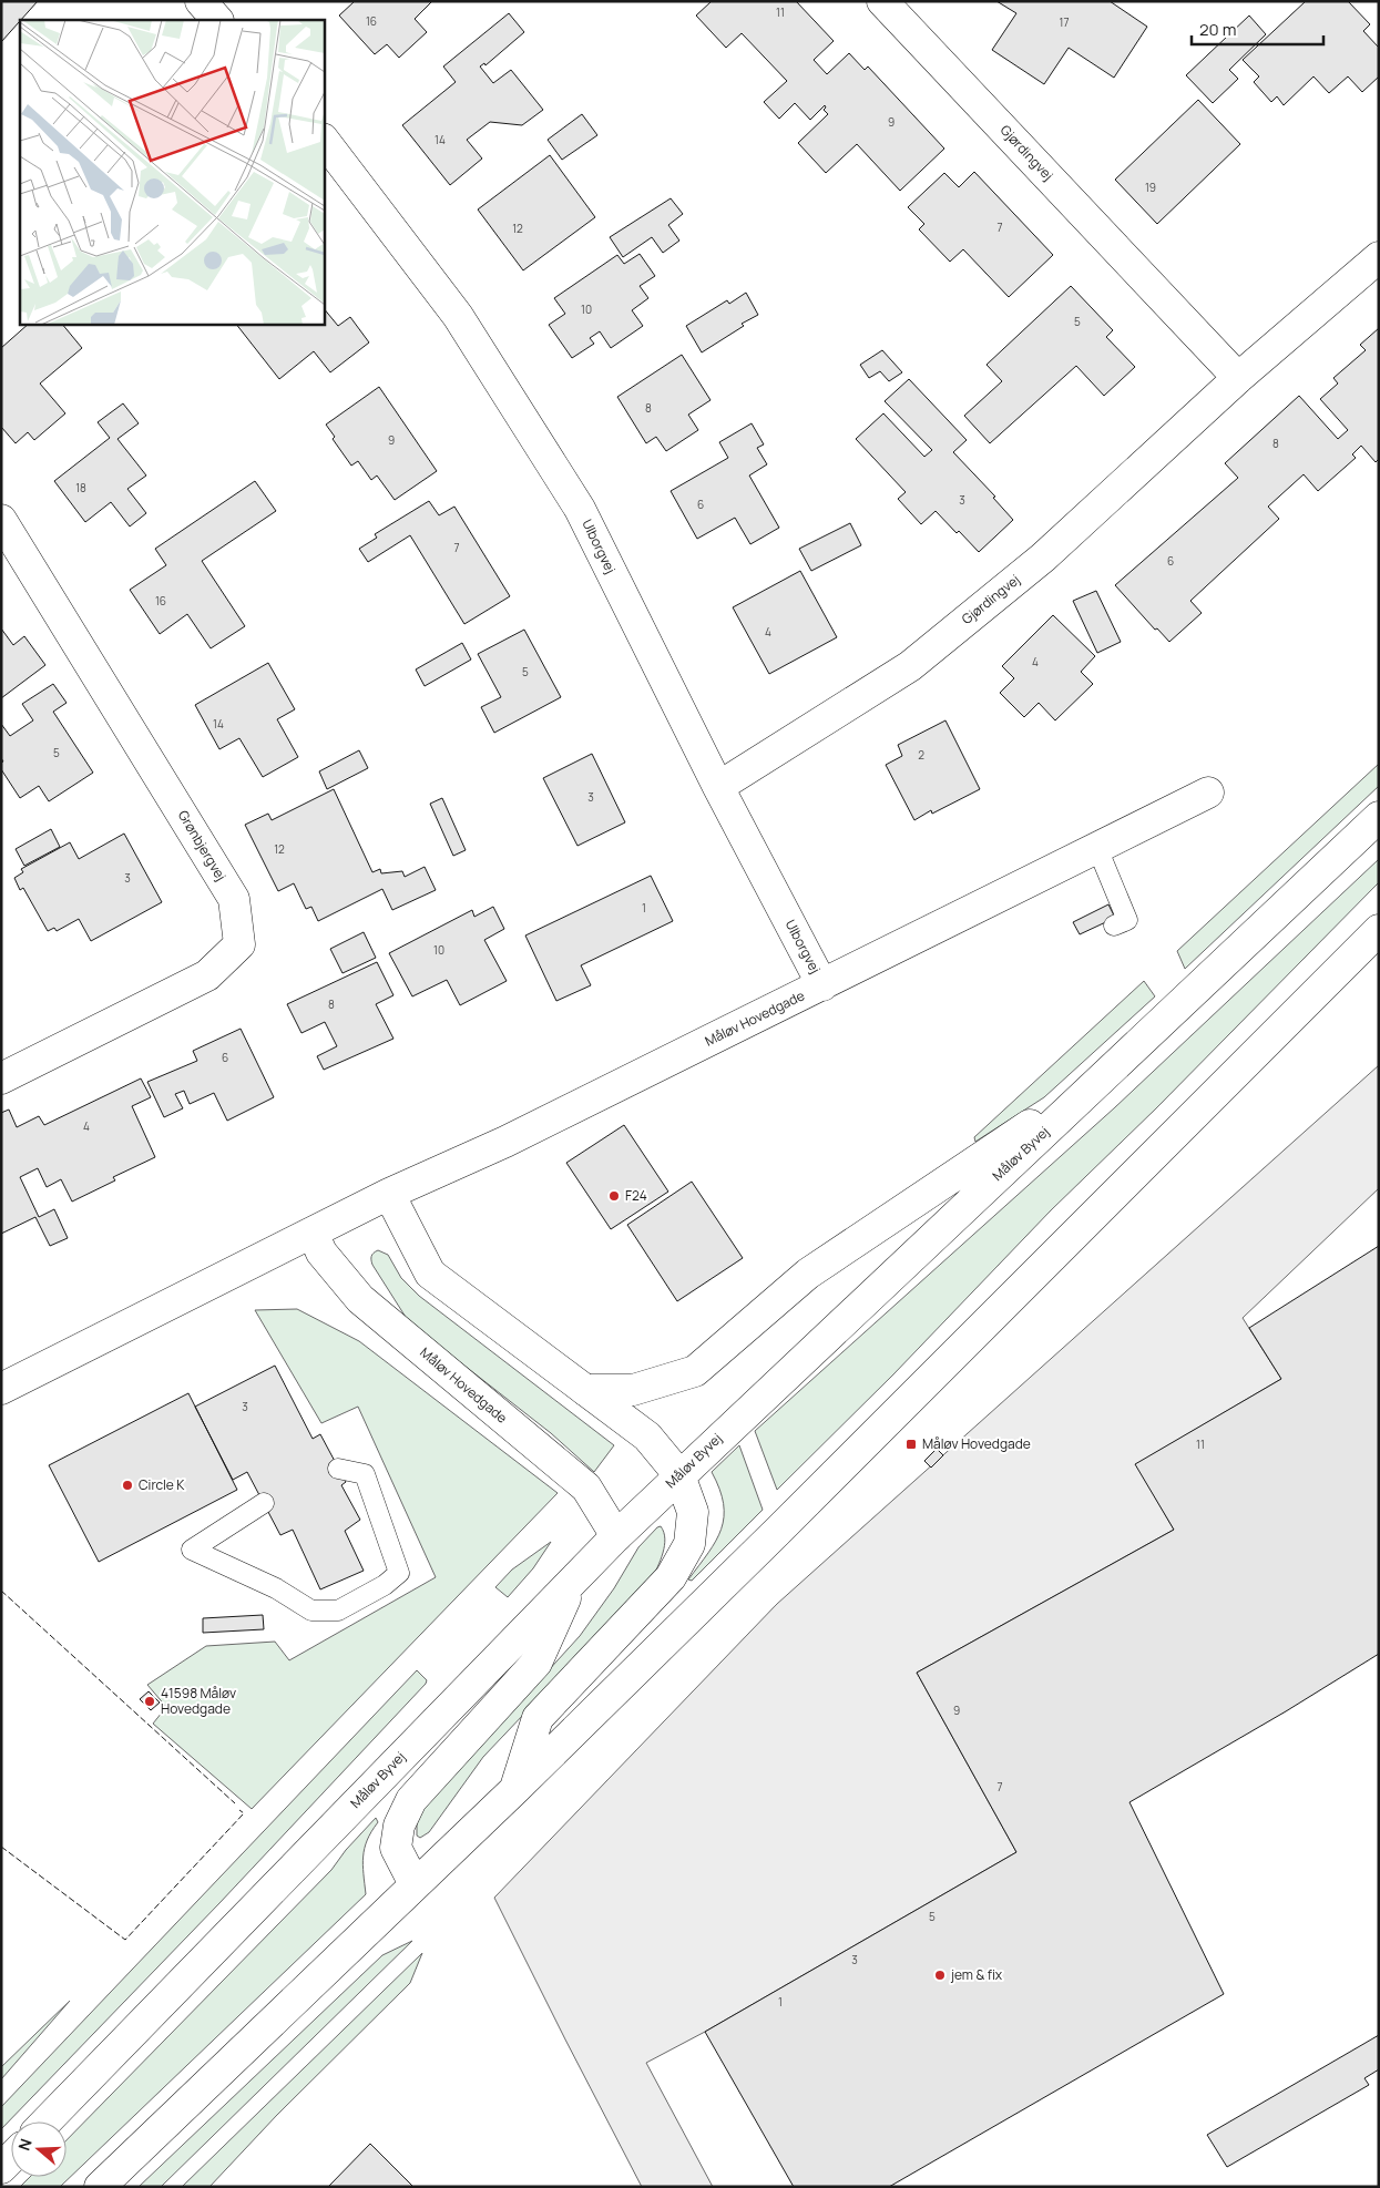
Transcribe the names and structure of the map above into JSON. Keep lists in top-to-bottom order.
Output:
{
  "streets": {
    "street": [
      "Gjørdingvej",
      "Ulborgvej",
      "Grønbjergvej",
      "Måløv Hovedgade",
      "Måløv Byvej"
    ]
  },
  "crossings": [
    ["Gjørdingvej", "Ulborgvej"],
    ["Ulborgvej", "Måløv Hovedgade"],
    ["Måløv Hovedgade", "Måløv Byvej"]
  ],
  "places": {
    "other": [
      "F24",
      "Circle K",
      "41598 Måløv Hovedgade",
      "jem & fix"
    ],
    "transit": ["Måløv Hovedgade"]
  },
  "house_numbers": [
    "11",
    "16",
    "17",
    "9",
    "14",
    "19",
    "7",
    "12",
    "10",
    "5",
    "8",
    "9",
    "8",
    "18",
    "3",
    "6",
    "7",
    "6",
    "16",
    "4",
    "4",
    "5",
    "14",
    "5",
    "2",
    "3",
    "12",
    "3",
    "1",
    "10",
    "8",
    "6",
    "4",
    "3",
    "11",
    "9",
    "7",
    "5",
    "3",
    "1"
  ],
  "scale_bar": "20 m",
  "north": "left"
}
